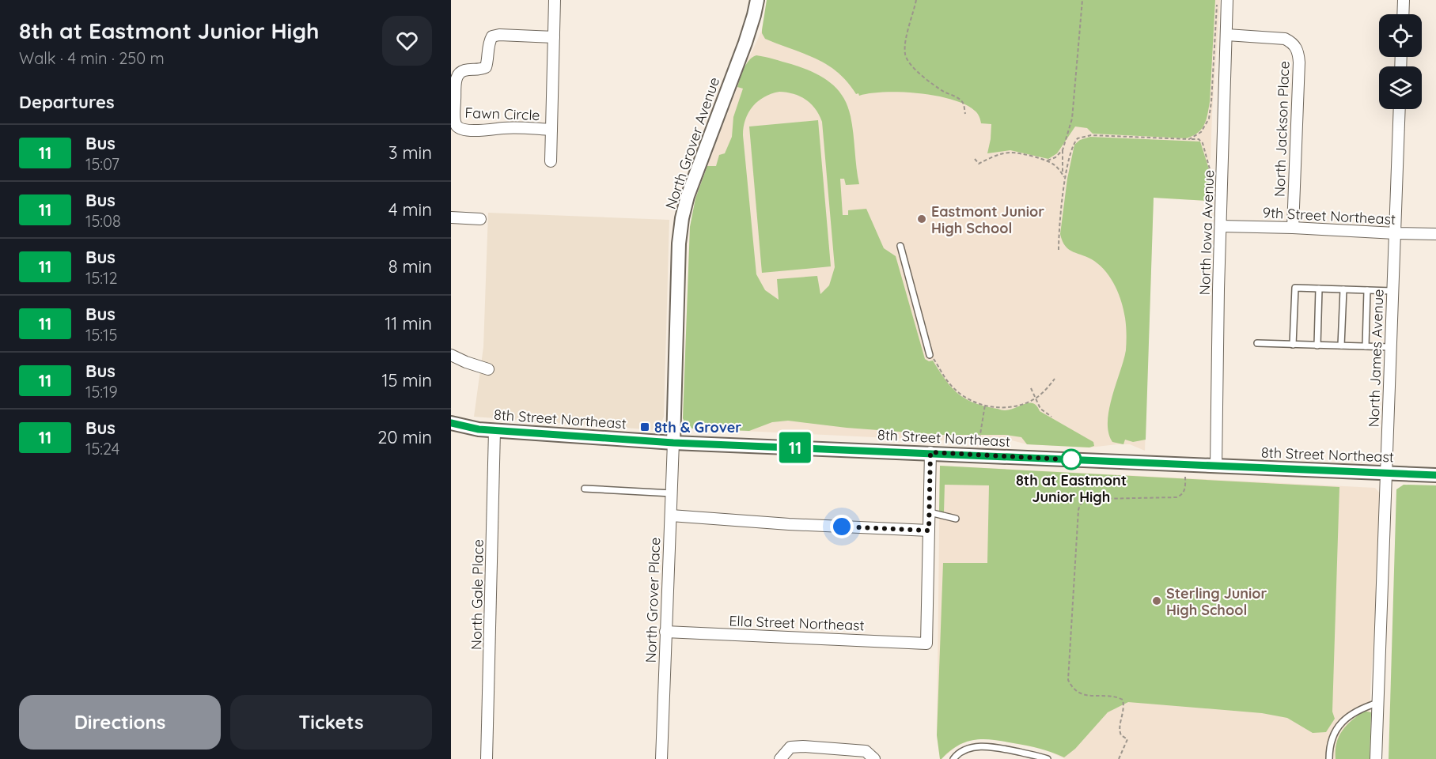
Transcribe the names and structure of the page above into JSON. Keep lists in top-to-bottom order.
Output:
{
  "streets": {
    "street": [
      "Fawn Circle",
      "North Jackson Place",
      "North Grover Avenue",
      "9th Street Northeast",
      "North Iowa Avenue",
      "North James Avenue",
      "8th Street Northeast",
      "North Gale Place",
      "North Grover Place",
      "Ella Street Northeast"
    ]
  },
  "crossings": [
    ["North Jackson Place", "9th Street Northeast"],
    ["North Jackson Place", "North Iowa Avenue"],
    ["North Grover Avenue", "8th Street Northeast"],
    ["North Grover Avenue", "North Grover Place"],
    ["9th Street Northeast", "North Iowa Avenue"],
    ["9th Street Northeast", "North James Avenue"],
    ["North Iowa Avenue", "8th Street Northeast"],
    ["North James Avenue", "8th Street Northeast"],
    ["8th Street Northeast", "North Gale Place"],
    ["8th Street Northeast", "North Grover Place"],
    ["North Grover Place", "Ella Street Northeast"]
  ],
  "places": {
    "other": ["Eastmont Junior High School", "8th at Eastmont Junior High", "Sterling Junior High School"],
    "transit": ["8th & Grover"]
  },
  "lines": ["bus line 11"],
  "page": {
    "heading": [
      ["8th at Eastmont Junior High", "Walk · 4 min · 250 m"],
      "Departures"
    ],
    "on_map": "11",
    "list": [
      {
        "mark": "11",
        "name": "Bus",
        "note": "15:07",
        "value": "3 min"
      },
      {
        "mark": "11",
        "name": "Bus",
        "note": "15:08",
        "value": "4 min"
      },
      {
        "mark": "11",
        "name": "Bus",
        "note": "15:12",
        "value": "8 min"
      },
      {
        "mark": "11",
        "name": "Bus",
        "note": "15:15",
        "value": "11 min"
      },
      {
        "mark": "11",
        "name": "Bus",
        "note": "15:19",
        "value": "15 min"
      },
      {
        "mark": "11",
        "name": "Bus",
        "note": "15:24",
        "value": "20 min"
      }
    ],
    "buttons": ["Directions", "Tickets"]
  }
}
